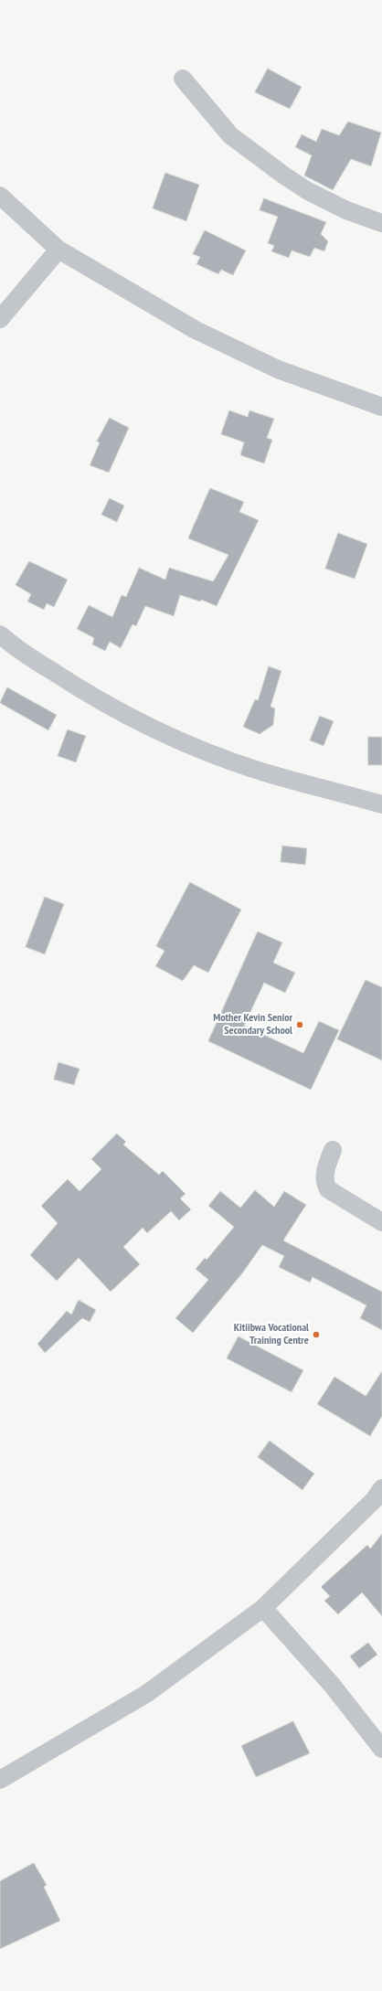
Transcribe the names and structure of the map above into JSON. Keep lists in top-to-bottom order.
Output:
{
  "places": ["Mother Kevin Senior Secondary School", "Kitiibwa Vocational Training Centre"]
}
